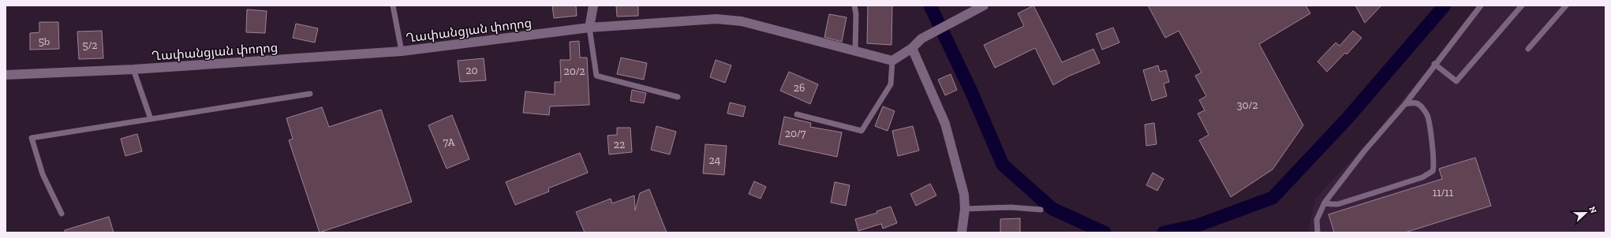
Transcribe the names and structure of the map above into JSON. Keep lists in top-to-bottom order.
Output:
{
  "streets": {
    "street": ["Ղափանցյան փողոց"]
  },
  "house_numbers": [
    "5b",
    "5/2",
    "20",
    "20/2",
    "26",
    "30/2",
    "20/7",
    "7A",
    "22",
    "24",
    "11/11"
  ],
  "north": "right"
}
